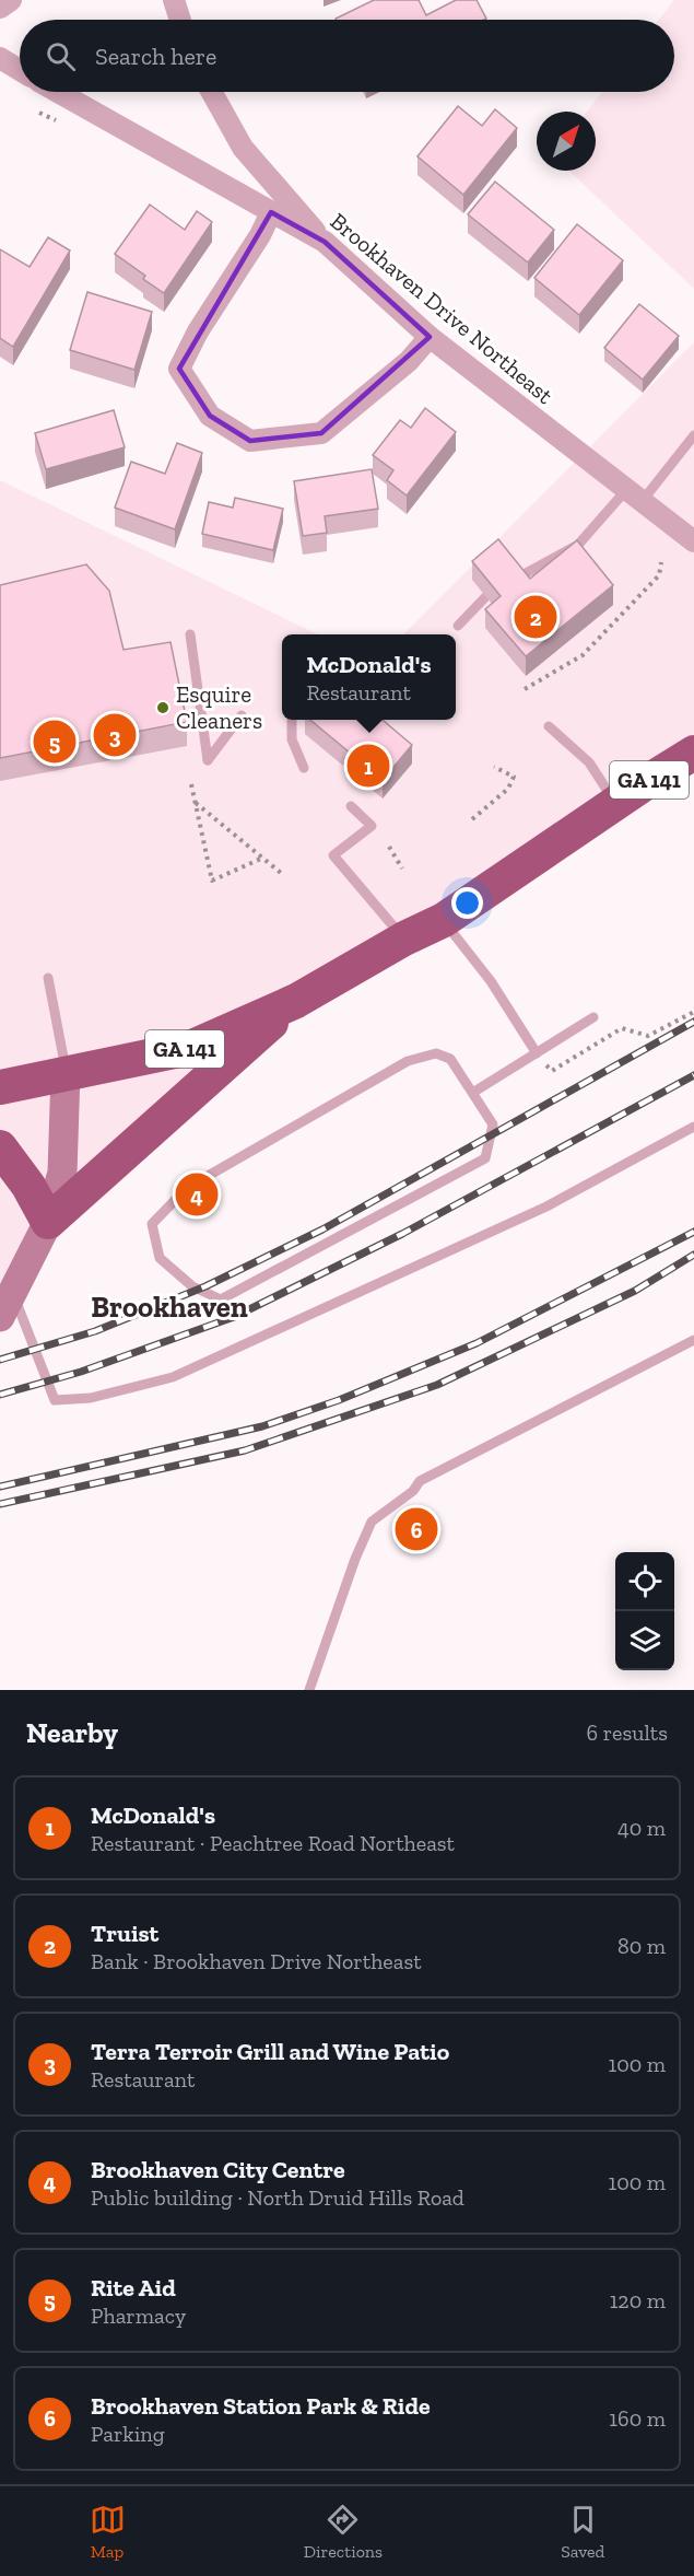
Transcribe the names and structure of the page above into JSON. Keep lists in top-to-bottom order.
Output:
{
  "streets": {
    "highway": ["GA 141"],
    "street": ["Brookhaven Drive Northeast"]
  },
  "districts": ["Brookhaven"],
  "places": ["Esquire Cleaners"],
  "north": "top right",
  "page": {
    "search": "Search here",
    "pins": [
      "2",
      "3",
      "5",
      "1",
      "4",
      "6"
    ],
    "popup": ["McDonald's", "Restaurant"],
    "heading": ["Nearby", "6 results"],
    "list": [
      {
        "mark": "1",
        "name": "McDonald's",
        "note": "Restaurant · Peachtree Road Northeast",
        "value": "40 m"
      },
      {
        "mark": "2",
        "name": "Truist",
        "note": "Bank · Brookhaven Drive Northeast",
        "value": "80 m"
      },
      {
        "mark": "3",
        "name": "Terra Terroir Grill and Wine Patio",
        "note": "Restaurant",
        "value": "100 m"
      },
      {
        "mark": "4",
        "name": "Brookhaven City Centre",
        "note": "Public building · North Druid Hills Road",
        "value": "100 m"
      },
      {
        "mark": "5",
        "name": "Rite Aid",
        "note": "Pharmacy",
        "value": "120 m"
      },
      {
        "mark": "6",
        "name": "Brookhaven Station Park & Ride",
        "note": "Parking",
        "value": "160 m"
      }
    ],
    "nav": ["Map", "Directions", "Saved"]
  }
}
